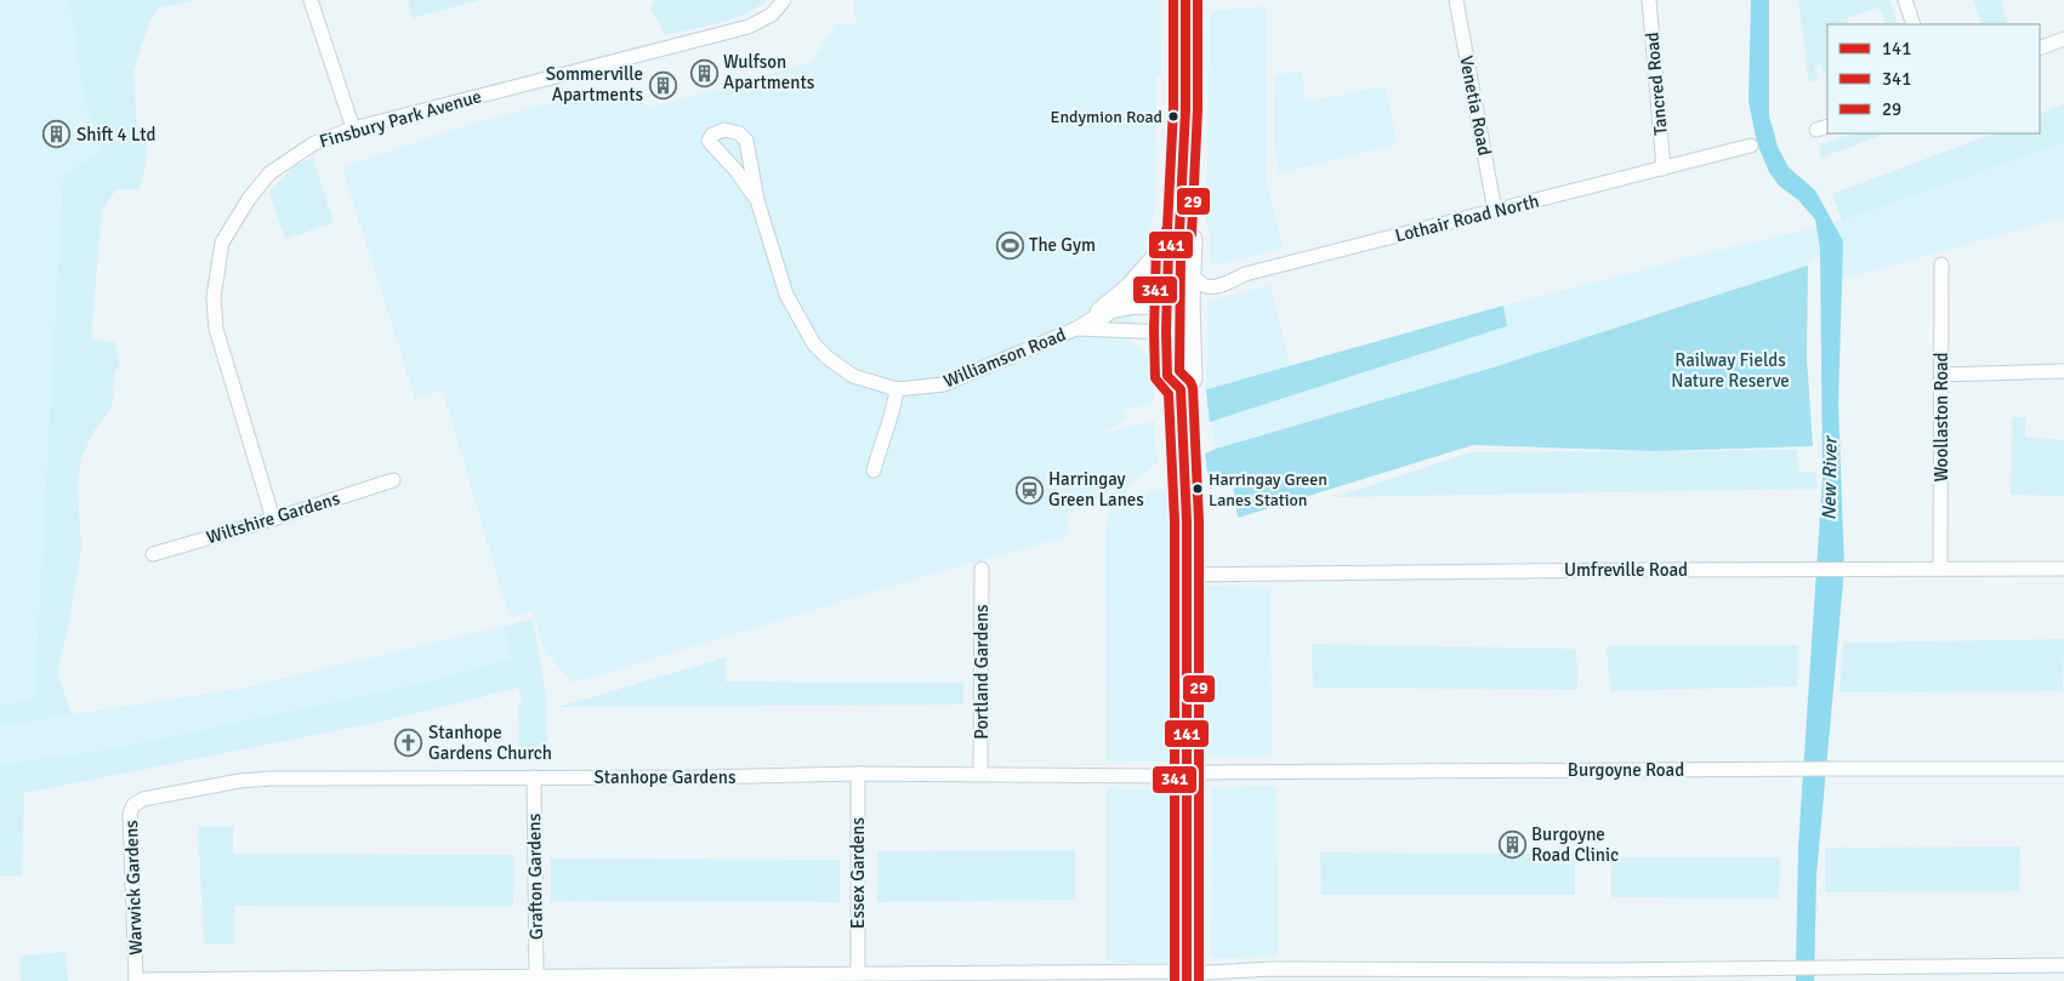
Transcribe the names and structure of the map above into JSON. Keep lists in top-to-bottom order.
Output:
{
  "streets": {
    "street": [
      "Tancred Road",
      "Venetia Road",
      "Finsbury Park Avenue",
      "Lothair Road North",
      "Williamson Road",
      "Woollaston Road",
      "Wiltshire Gardens",
      "Umfreville Road",
      "Portland Gardens",
      "Burgoyne Road",
      "Stanhope Gardens",
      "Essex Gardens",
      "Grafton Gardens",
      "Warwick Gardens"
    ]
  },
  "crossings": [
    ["Tancred Road", "Lothair Road North"],
    ["Venetia Road", "Lothair Road North"],
    ["Finsbury Park Avenue", "Wiltshire Gardens"],
    ["Woollaston Road", "Umfreville Road"],
    ["Portland Gardens", "Stanhope Gardens"],
    ["Burgoyne Road", "Stanhope Gardens"],
    ["Stanhope Gardens", "Essex Gardens"],
    ["Stanhope Gardens", "Grafton Gardens"],
    ["Stanhope Gardens", "Warwick Gardens"]
  ],
  "water": ["New River"],
  "parks": ["Railway Fields Nature Reserve"],
  "places": {
    "building": [
      "Wulfson Apartments",
      "Sommerville Apartments",
      "Shift 4 Ltd",
      "Burgoyne Road Clinic"
    ],
    "other": ["Endymion Road", "Harringay Green Lanes Station"],
    "sports": ["The Gym"],
    "station": ["Harringay Green Lanes"],
    "church": ["Stanhope Gardens Church"]
  },
  "lines": ["transit line 141", "transit line 341", "transit line 29"],
  "legend": ["141", "341", "29"]
}
